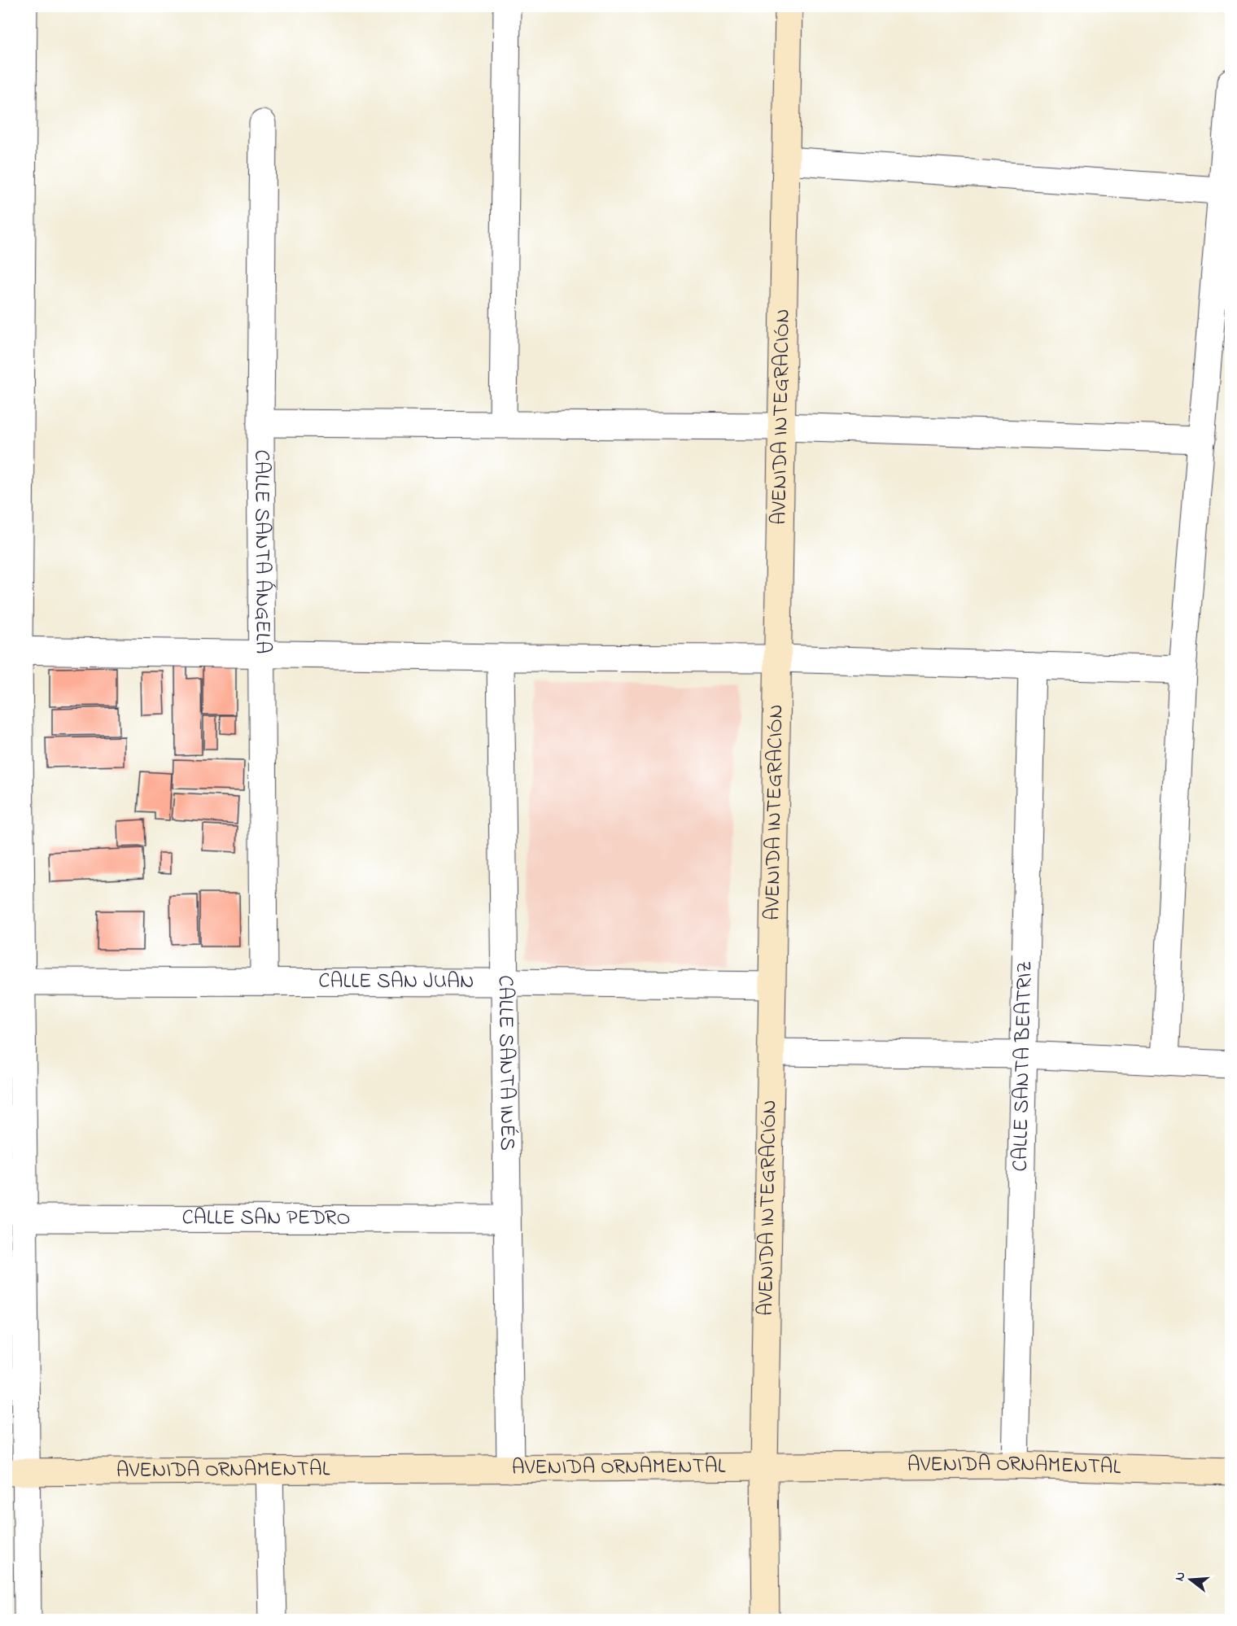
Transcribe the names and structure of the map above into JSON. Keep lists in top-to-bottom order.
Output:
{
  "streets": {
    "street": [
      "AVENIDA INTEGRACIÓN",
      "CALLE SANTA ÁNGELA",
      "CALLE SAN JUAN",
      "CALLE SANTA INÉS",
      "CALLE SANTA BEATRIZ",
      "CALLE SAN PEDRO",
      "AVENIDA ORNAMENTAL"
    ]
  },
  "crossings": [
    ["AVENIDA INTEGRACIÓN", "CALLE SAN JUAN"],
    ["AVENIDA INTEGRACIÓN", "AVENIDA ORNAMENTAL"],
    ["CALLE SANTA ÁNGELA", "CALLE SAN JUAN"],
    ["CALLE SAN JUAN", "CALLE SANTA INÉS"],
    ["CALLE SANTA INÉS", "CALLE SAN PEDRO"],
    ["CALLE SANTA INÉS", "AVENIDA ORNAMENTAL"],
    ["CALLE SANTA BEATRIZ", "AVENIDA ORNAMENTAL"]
  ],
  "north": "left"
}
